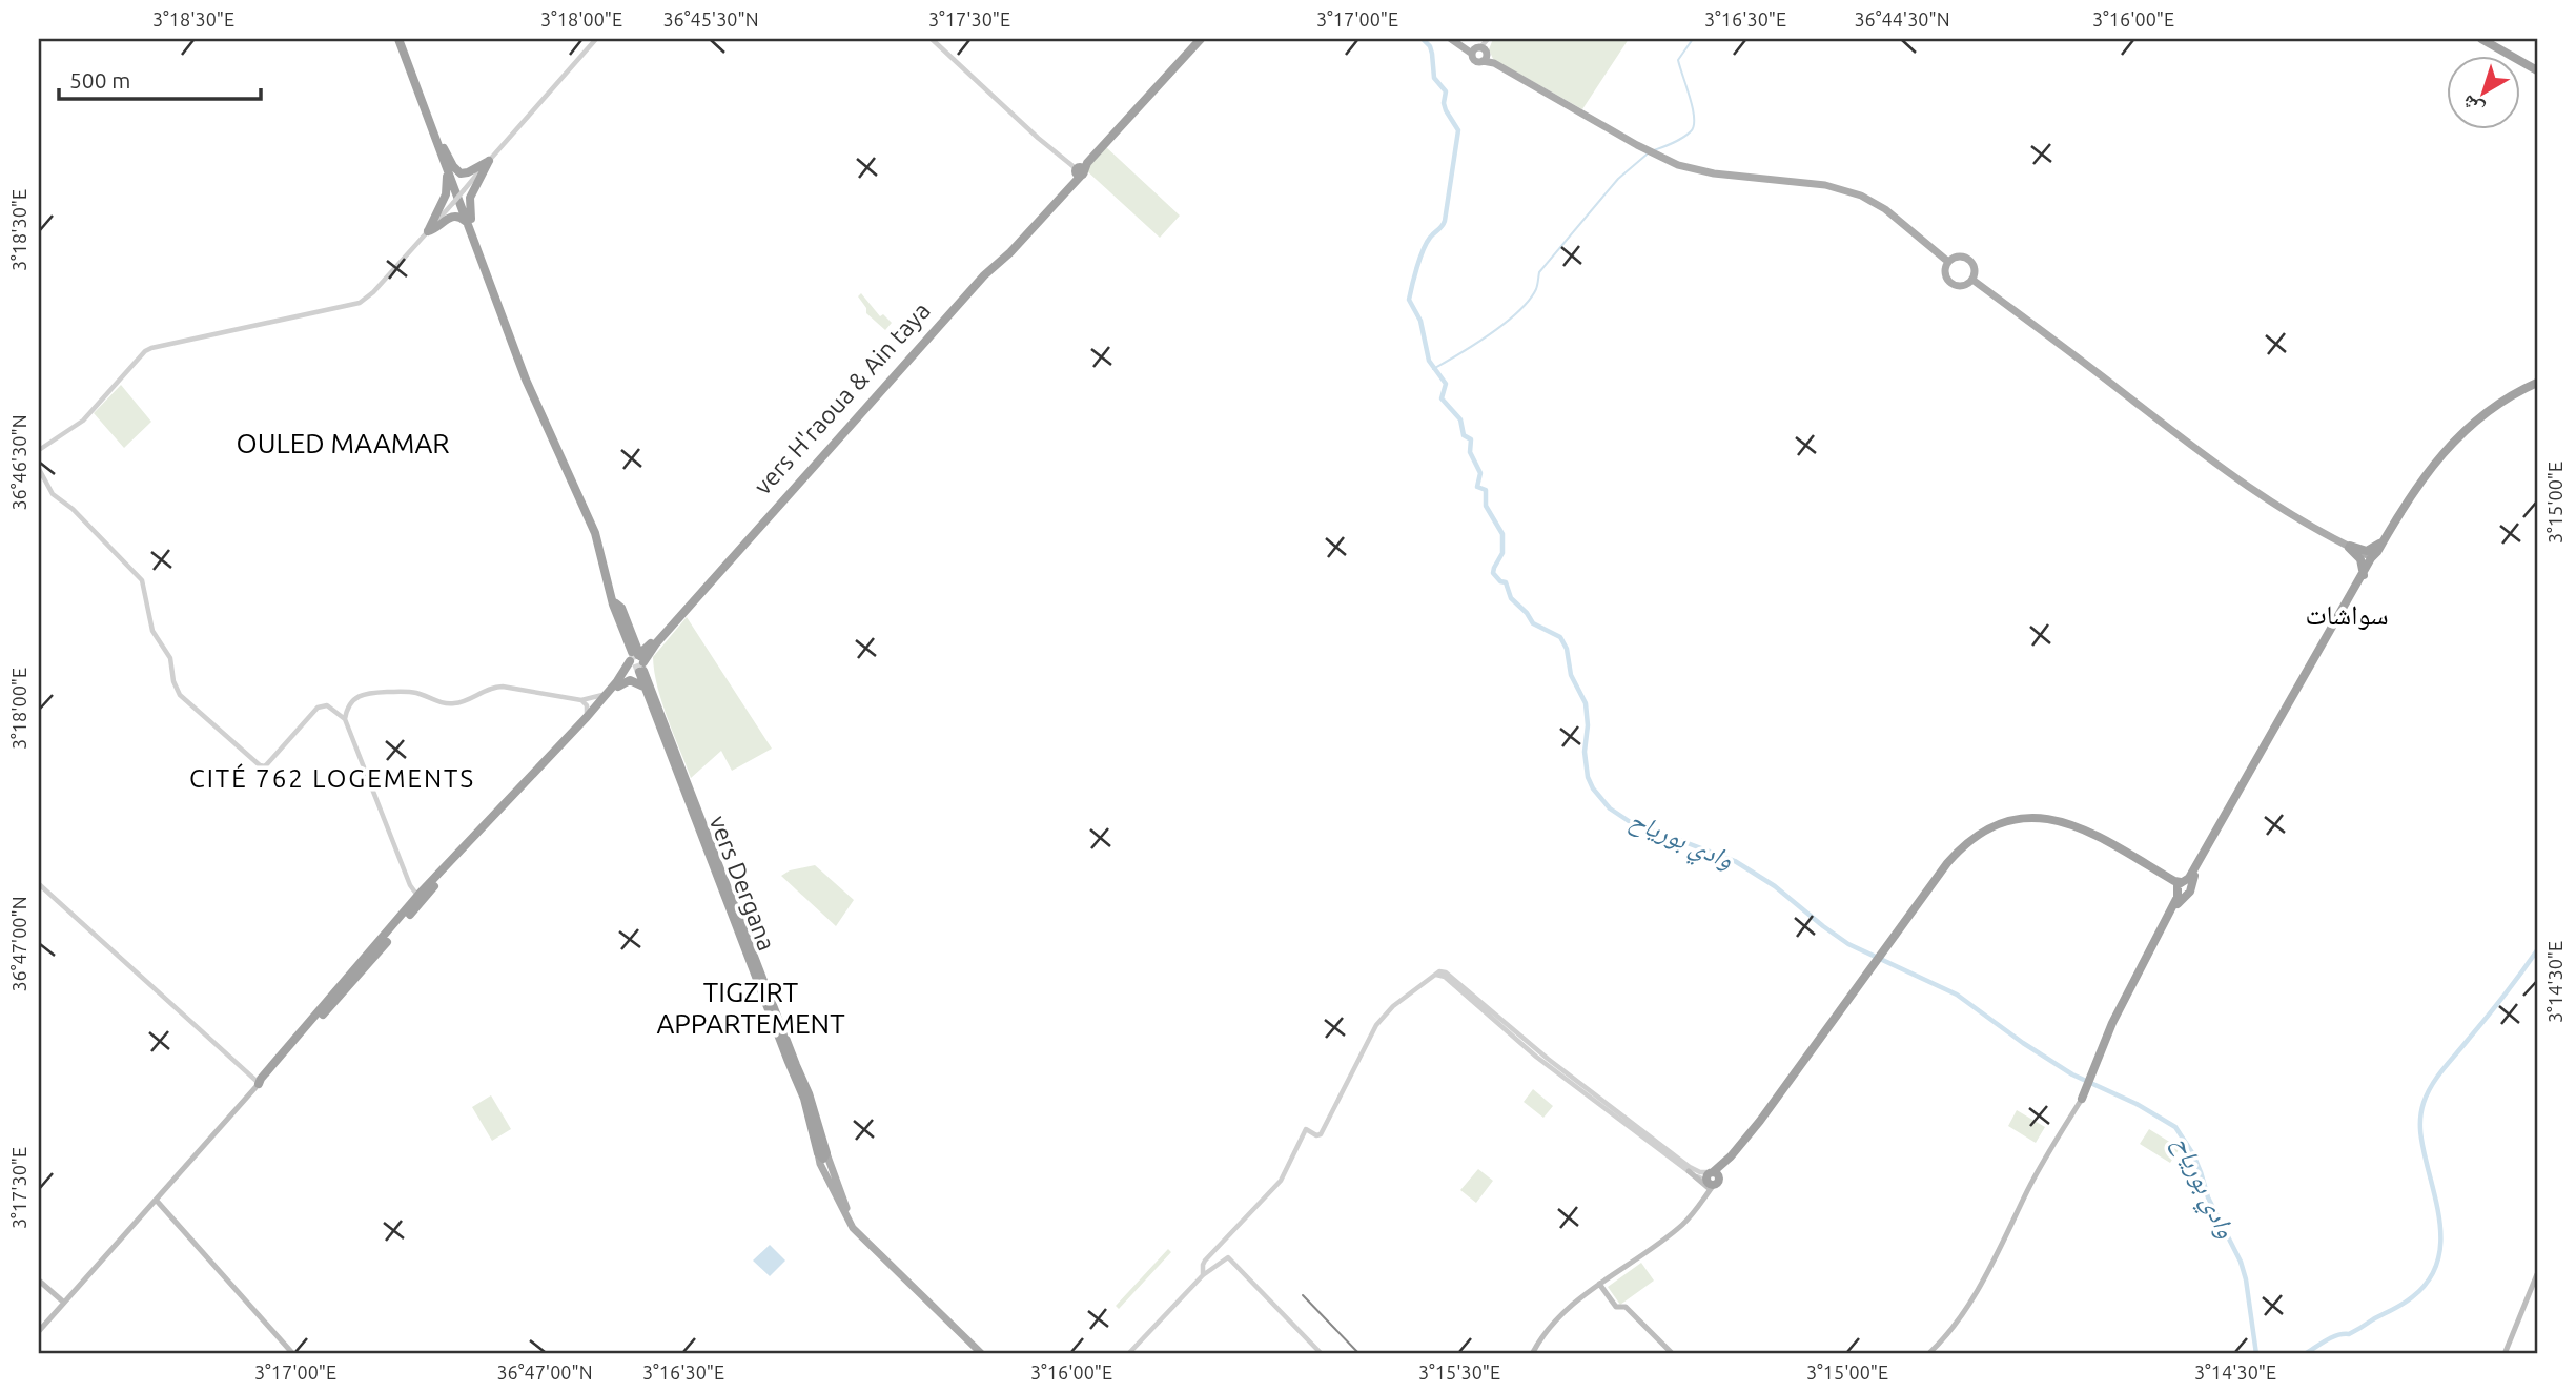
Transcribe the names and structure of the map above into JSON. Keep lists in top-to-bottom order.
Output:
{
  "streets": {
    "highway": ["vers Dergana"]
  },
  "districts": [
    "OULED MAAMAR",
    "سواشات",
    "CITÉ 762 LOGEMENTS",
    "TIGZIRT APPARTEMENT"
  ],
  "water": ["وادي بورياح"],
  "scale_bar": "500 m",
  "north": "bottom left",
  "coordinates": [
    "3°18'30\"E",
    "3°18'00\"E",
    "36°45'30\"N",
    "3°17'30\"E",
    "3°17'00\"E",
    "3°16'30\"E",
    "36°44'30\"N",
    "3°16'00\"E",
    "36°46'30\"N",
    "3°15'00\"E",
    "36°47'00\"N",
    "3°14'30\"E",
    "3°15'30\"E"
  ]
}
